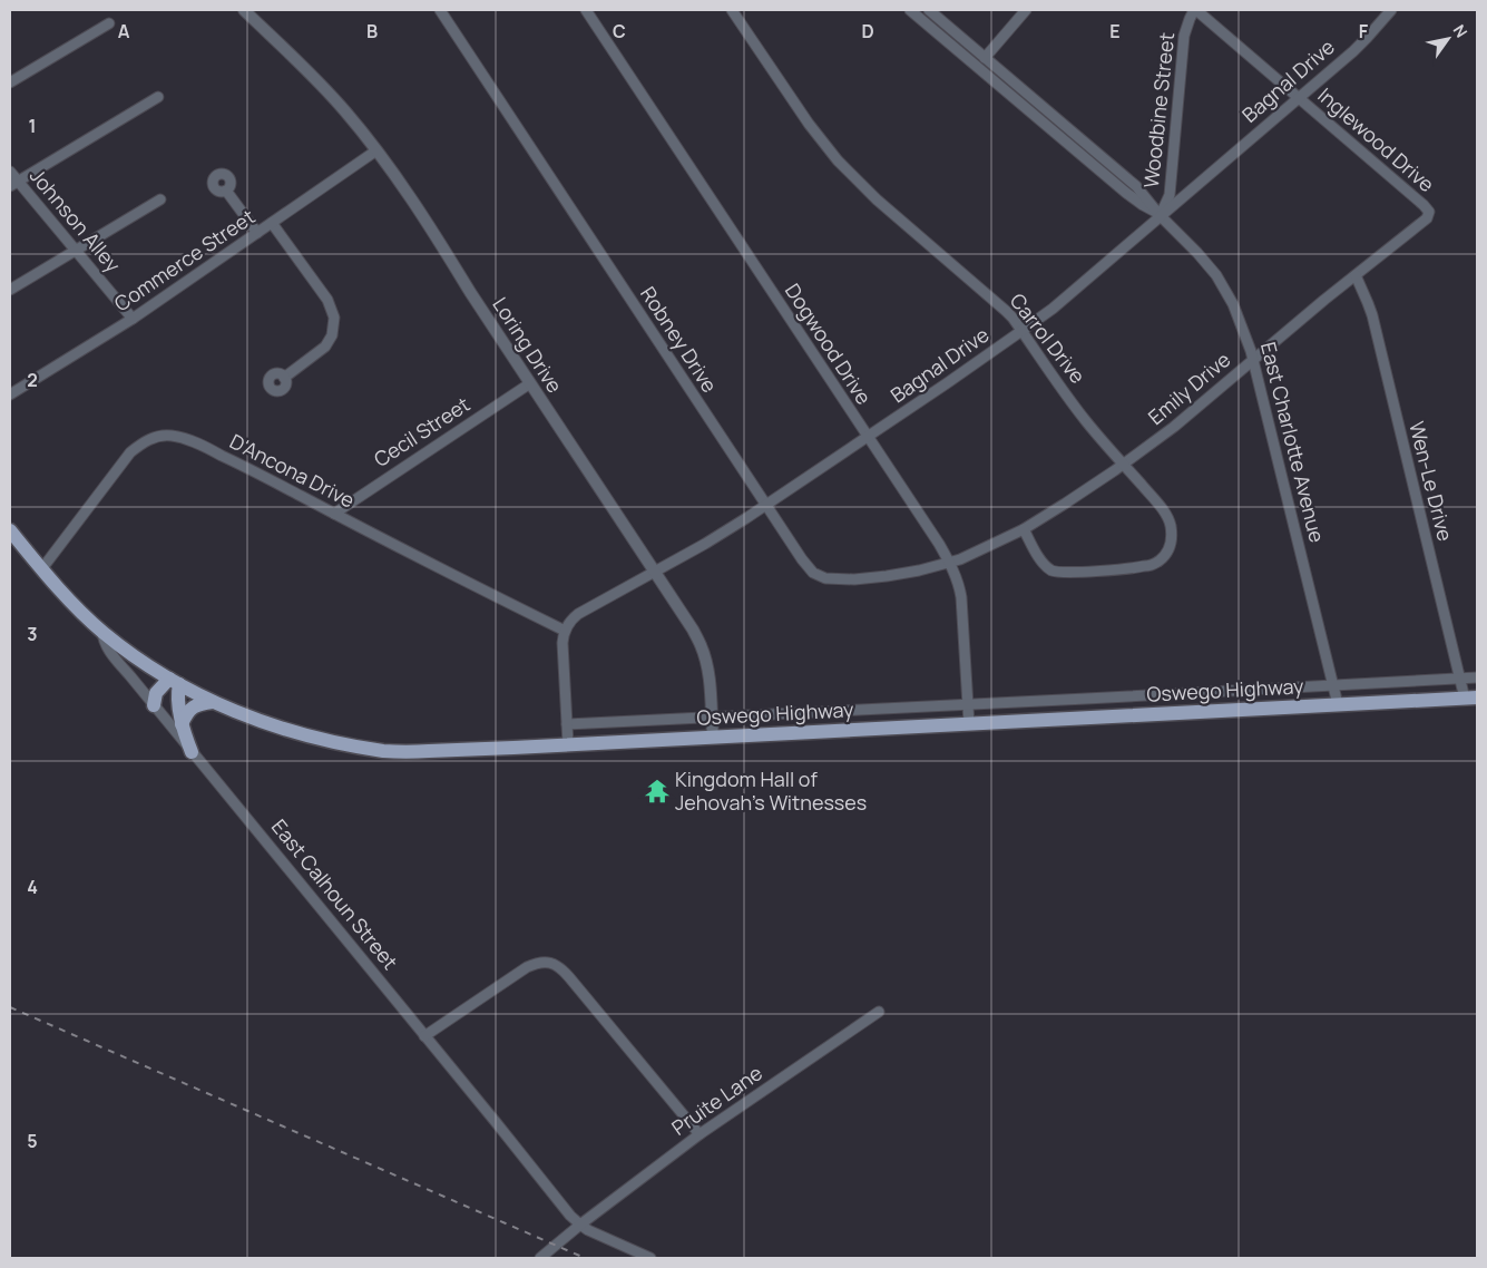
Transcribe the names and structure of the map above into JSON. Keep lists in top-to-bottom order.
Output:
{
  "streets": {
    "main road": ["Oswego Highway", "East Calhoun Street"],
    "street": [
      "Bagnal Drive",
      "Woodbine Street",
      "Inglewood Drive",
      "Johnson Alley",
      "Commerce Street",
      "Carrol Drive",
      "Robney Drive",
      "Dogwood Drive",
      "Loring Drive",
      "Emily Drive",
      "Cecil Street",
      "East Charlotte Avenue",
      "D'Ancona Drive",
      "Wen-Le Drive",
      "Pruite Lane"
    ]
  },
  "crossings": [
    ["Bagnal Drive", "Woodbine Street"],
    ["Bagnal Drive", "Inglewood Drive"],
    ["Bagnal Drive", "Carrol Drive"],
    ["Bagnal Drive", "Robney Drive"],
    ["Bagnal Drive", "Dogwood Drive"],
    ["Bagnal Drive", "Loring Drive"],
    ["Bagnal Drive", "East Charlotte Avenue"],
    ["Bagnal Drive", "D'Ancona Drive"],
    ["Woodbine Street", "Inglewood Drive"],
    ["Woodbine Street", "East Charlotte Avenue"],
    ["Inglewood Drive", "Emily Drive"],
    ["Johnson Alley", "Commerce Street"],
    ["Commerce Street", "Loring Drive"],
    ["Carrol Drive", "Emily Drive"],
    ["Robney Drive", "Dogwood Drive"],
    ["Robney Drive", "Emily Drive"],
    ["Dogwood Drive", "Emily Drive"],
    ["Dogwood Drive", "Oswego Highway"],
    ["Loring Drive", "Cecil Street"],
    ["Loring Drive", "Oswego Highway"],
    ["Emily Drive", "East Charlotte Avenue"],
    ["Emily Drive", "Wen-Le Drive"],
    ["Cecil Street", "D'Ancona Drive"],
    ["East Charlotte Avenue", "Oswego Highway"],
    ["D'Ancona Drive", "East Calhoun Street"],
    ["Wen-Le Drive", "Oswego Highway"],
    ["Oswego Highway", "East Calhoun Street"],
    ["East Calhoun Street", "Pruite Lane"]
  ],
  "places": {
    "temple": ["Kingdom Hall of Jehovah’s Witnesses"]
  },
  "north": "top right",
  "grid": {
    "columns": [
      "A",
      "B",
      "C",
      "D",
      "E",
      "F"
    ],
    "rows": [
      "1",
      "2",
      "3",
      "4",
      "5"
    ]
  }
}
